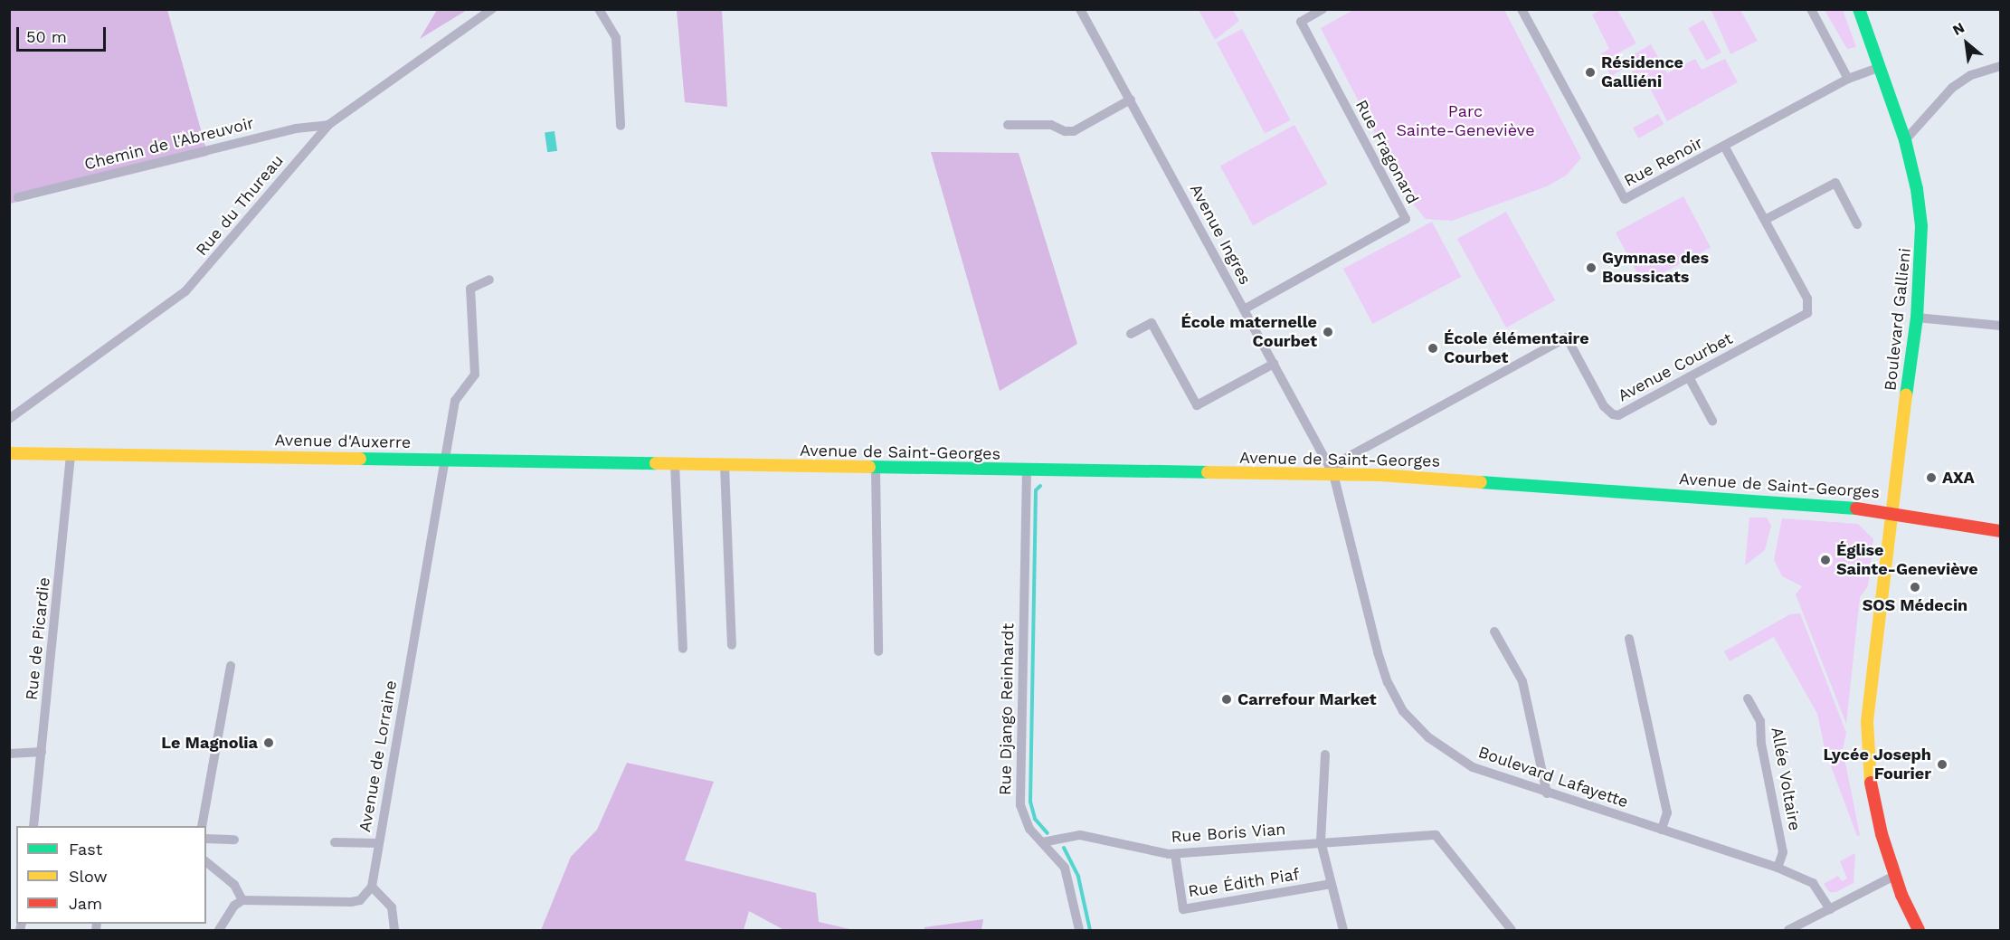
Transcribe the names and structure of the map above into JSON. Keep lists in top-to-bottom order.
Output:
{
  "streets": {
    "main road": ["Boulevard Gallieni", "Avenue d'Auxerre", "Avenue de Saint-Georges"],
    "street": [
      "Chemin de l'Abreuvoir",
      "Rue Fragonard",
      "Rue Renoir",
      "Rue du Thureau",
      "Avenue Ingres",
      "Avenue Courbet",
      "Rue de Picardie",
      "Rue Django Reinhardt",
      "Avenue de Lorraine",
      "Boulevard Lafayette",
      "Allée Voltaire",
      "Rue Boris Vian",
      "Rue Édith Piaf"
    ]
  },
  "crossings": [
    ["Chemin de l'Abreuvoir", "Rue du Thureau"],
    ["Rue Fragonard", "Avenue Ingres"],
    ["Rue Renoir", "Boulevard Gallieni"],
    ["Rue Renoir", "Avenue Courbet"],
    ["Avenue Ingres", "Avenue Courbet"],
    ["Avenue Ingres", "Avenue de Saint-Georges"],
    ["Avenue Ingres", "Boulevard Lafayette"],
    ["Boulevard Gallieni", "Avenue de Saint-Georges"],
    ["Avenue Courbet", "Avenue de Saint-Georges"],
    ["Avenue Courbet", "Boulevard Lafayette"],
    ["Avenue d'Auxerre", "Avenue de Saint-Georges"],
    ["Avenue d'Auxerre", "Rue de Picardie"],
    ["Avenue d'Auxerre", "Avenue de Lorraine"],
    ["Avenue de Saint-Georges", "Rue Django Reinhardt"],
    ["Avenue de Saint-Georges", "Boulevard Lafayette"],
    ["Rue Django Reinhardt", "Rue Boris Vian"],
    ["Boulevard Lafayette", "Allée Voltaire"],
    ["Rue Boris Vian", "Rue Édith Piaf"]
  ],
  "parks": ["Parc Sainte-Geneviève"],
  "places": [
    "Résidence Galliéni",
    "Gymnase des Boussicats",
    "École maternelle Courbet",
    "École élémentaire Courbet",
    "AXA",
    "Église Sainte-Geneviève",
    "SOS Médecin",
    "Carrefour Market",
    "Le Magnolia",
    "Lycée Joseph Fourier"
  ],
  "legend": ["Fast", "Slow", "Jam"],
  "scale_bar": "50 m",
  "north": "top left"
}
